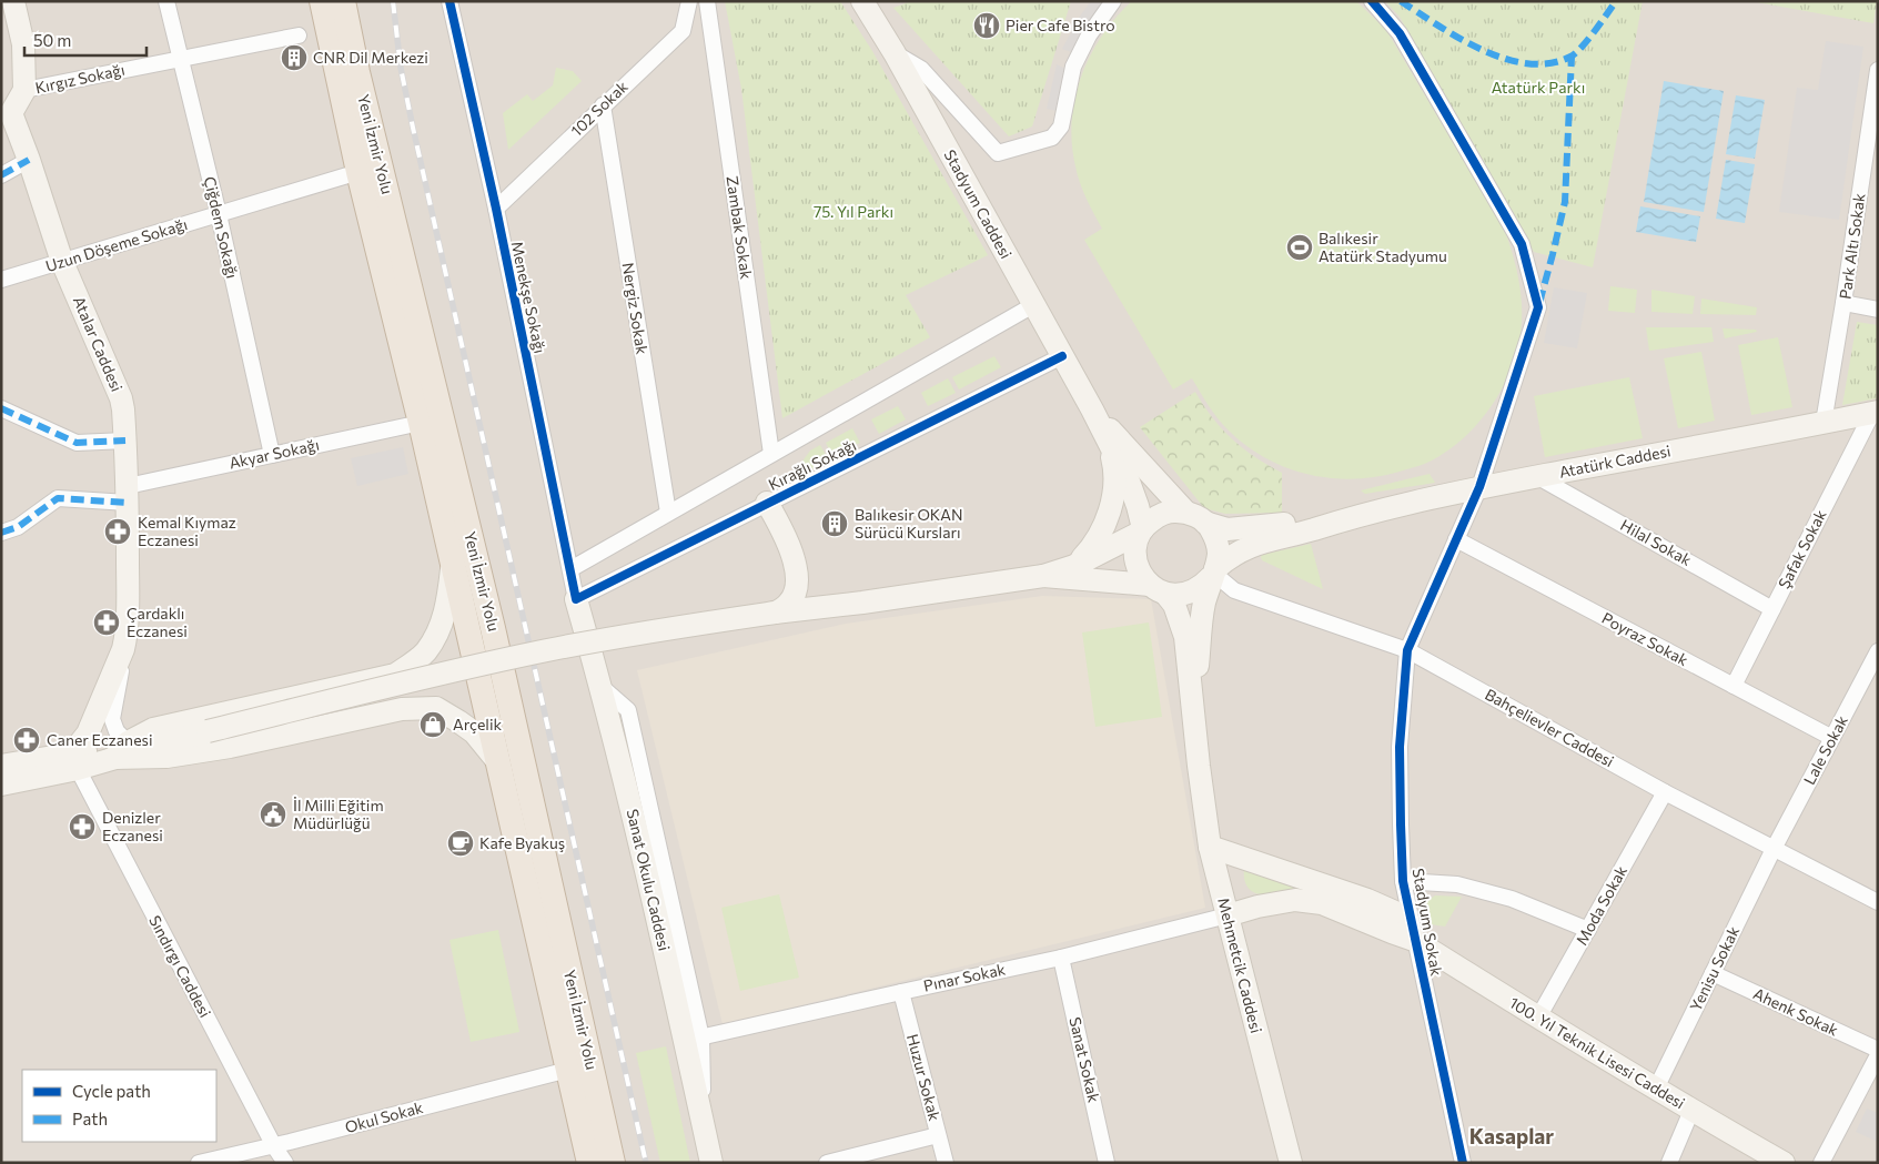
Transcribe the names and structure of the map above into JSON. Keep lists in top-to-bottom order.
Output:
{
  "streets": {
    "highway": ["Yeni İzmir Yolu"],
    "main road": [
      "Stadyum Caddesi",
      "Atalar Caddesi",
      "Atatürk Caddesi",
      "Sanat Okulu Caddesi",
      "Mehmetcik Caddesi",
      "100. Yıl Teknik Lisesi Caddesi"
    ],
    "street": [
      "Kırgız Sokağı",
      "102 Sokak",
      "Çiğdem Sokağı",
      "Zambak Sokak",
      "Uzun Döşeme Sokağı",
      "Park Altı Sokak",
      "Menekşe Sokağı",
      "Nergiz Sokak",
      "Akyar Sokağı",
      "Kırağlı Sokağı",
      "Hilal Sokak",
      "Şafak Sokak",
      "Poyraz Sokak",
      "Bahçelievler Caddesi",
      "Lale Sokak",
      "Moda Sokak",
      "Stadyum Sokak",
      "Sındırgı Caddesi",
      "Yenisu Sokak",
      "Pınar Sokak",
      "Ahenk Sokak",
      "Sanat Sokak",
      "Huzur Sokak",
      "Okul Sokak"
    ]
  },
  "crossings": [
    ["Kırgız Sokağı", "Çiğdem Sokağı"],
    ["Kırgız Sokağı", "Atalar Caddesi"],
    ["102 Sokak", "Menekşe Sokağı"],
    ["102 Sokak", "Nergiz Sokak"],
    ["Yeni İzmir Yolu", "Uzun Döşeme Sokağı"],
    ["Yeni İzmir Yolu", "Akyar Sokağı"],
    ["Yeni İzmir Yolu", "Okul Sokak"],
    ["Stadyum Caddesi", "Kırağlı Sokağı"],
    ["Çiğdem Sokağı", "Uzun Döşeme Sokağı"],
    ["Çiğdem Sokağı", "Akyar Sokağı"],
    ["Zambak Sokak", "Kırağlı Sokağı"],
    ["Uzun Döşeme Sokağı", "Atalar Caddesi"],
    ["Park Altı Sokak", "Atatürk Caddesi"],
    ["Menekşe Sokağı", "Kırağlı Sokağı"],
    ["Menekşe Sokağı", "Sanat Okulu Caddesi"],
    ["Nergiz Sokak", "Kırağlı Sokağı"],
    ["Atalar Caddesi", "Akyar Sokağı"],
    ["Atalar Caddesi", "Sındırgı Caddesi"],
    ["Atatürk Caddesi", "Hilal Sokak"],
    ["Atatürk Caddesi", "Şafak Sokak"],
    ["Atatürk Caddesi", "Stadyum Sokak"],
    ["Kırağlı Sokağı", "Sanat Okulu Caddesi"],
    ["Hilal Sokak", "Şafak Sokak"],
    ["Şafak Sokak", "Poyraz Sokak"],
    ["Poyraz Sokak", "Lale Sokak"],
    ["Poyraz Sokak", "Stadyum Sokak"],
    ["Bahçelievler Caddesi", "Lale Sokak"],
    ["Bahçelievler Caddesi", "Moda Sokak"],
    ["Bahçelievler Caddesi", "Stadyum Sokak"],
    ["Bahçelievler Caddesi", "Yenisu Sokak"],
    ["Lale Sokak", "Yenisu Sokak"],
    ["Sanat Okulu Caddesi", "Pınar Sokak"],
    ["Moda Sokak", "100. Yıl Teknik Lisesi Caddesi"],
    ["Stadyum Sokak", "100. Yıl Teknik Lisesi Caddesi"],
    ["Mehmetcik Caddesi", "Pınar Sokak"],
    ["Mehmetcik Caddesi", "100. Yıl Teknik Lisesi Caddesi"],
    ["Sındırgı Caddesi", "Okul Sokak"],
    ["Yenisu Sokak", "Ahenk Sokak"],
    ["Yenisu Sokak", "100. Yıl Teknik Lisesi Caddesi"],
    ["Pınar Sokak", "100. Yıl Teknik Lisesi Caddesi"],
    ["Pınar Sokak", "Sanat Sokak"],
    ["Pınar Sokak", "Huzur Sokak"]
  ],
  "districts": ["Kasaplar"],
  "parks": ["Atatürk Parkı", "75. Yıl Parkı"],
  "places": {
    "restaurant": ["Pier Cafe Bistro"],
    "building": ["CNR Dil Merkezi", "Balıkesir OKAN Sürücü Kursları"],
    "sports": ["Balıkesir Atatürk Stadyumu"],
    "pharmacy": [
      "Kemal Kıymaz Eczanesi",
      "Çardaklı Eczanesi",
      "Caner Eczanesi",
      "Denizler Eczanesi"
    ],
    "shop": ["Arçelik"],
    "public building": ["İl Milli Eğitim Müdürlüğü"],
    "cafe": ["Kafe Byakuş"]
  },
  "legend": ["Cycle path", "Path"],
  "scale_bar": "50 m"
}
